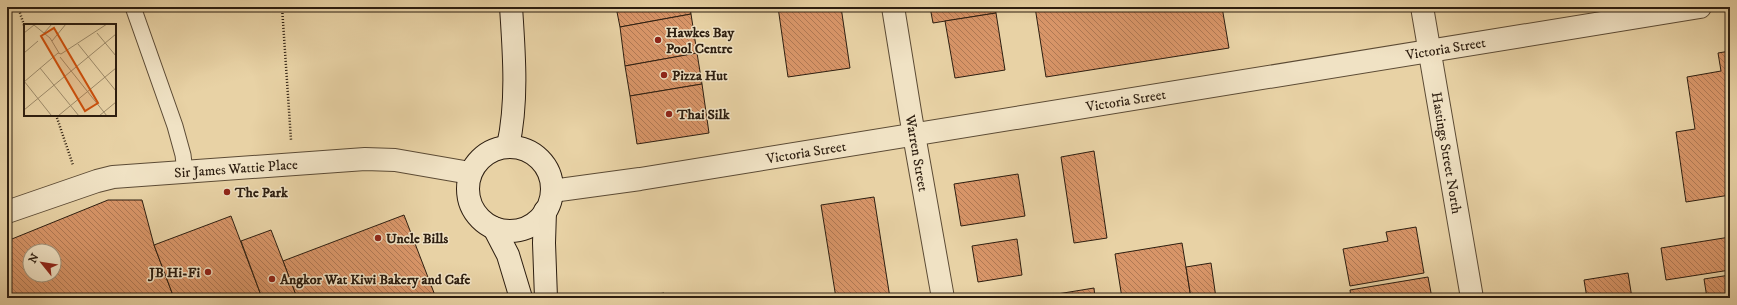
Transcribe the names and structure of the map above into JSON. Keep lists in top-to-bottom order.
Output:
{
  "streets": {
    "street": [
      "Victoria Street",
      "Warren Street",
      "Hastings Street North",
      "Sir James Wattie Place"
    ]
  },
  "crossings": [
    ["Victoria Street", "Warren Street"],
    ["Victoria Street", "Hastings Street North"],
    ["Victoria Street", "Sir James Wattie Place"]
  ],
  "places": [
    "Hawkes Bay Pool Centre",
    "Pizza Hut",
    "Thai Silk",
    "The Park",
    "Uncle Bills",
    "JB Hi-Fi",
    "Angkor Wat Kiwi Bakery and Cafe"
  ],
  "north": "top left"
}
